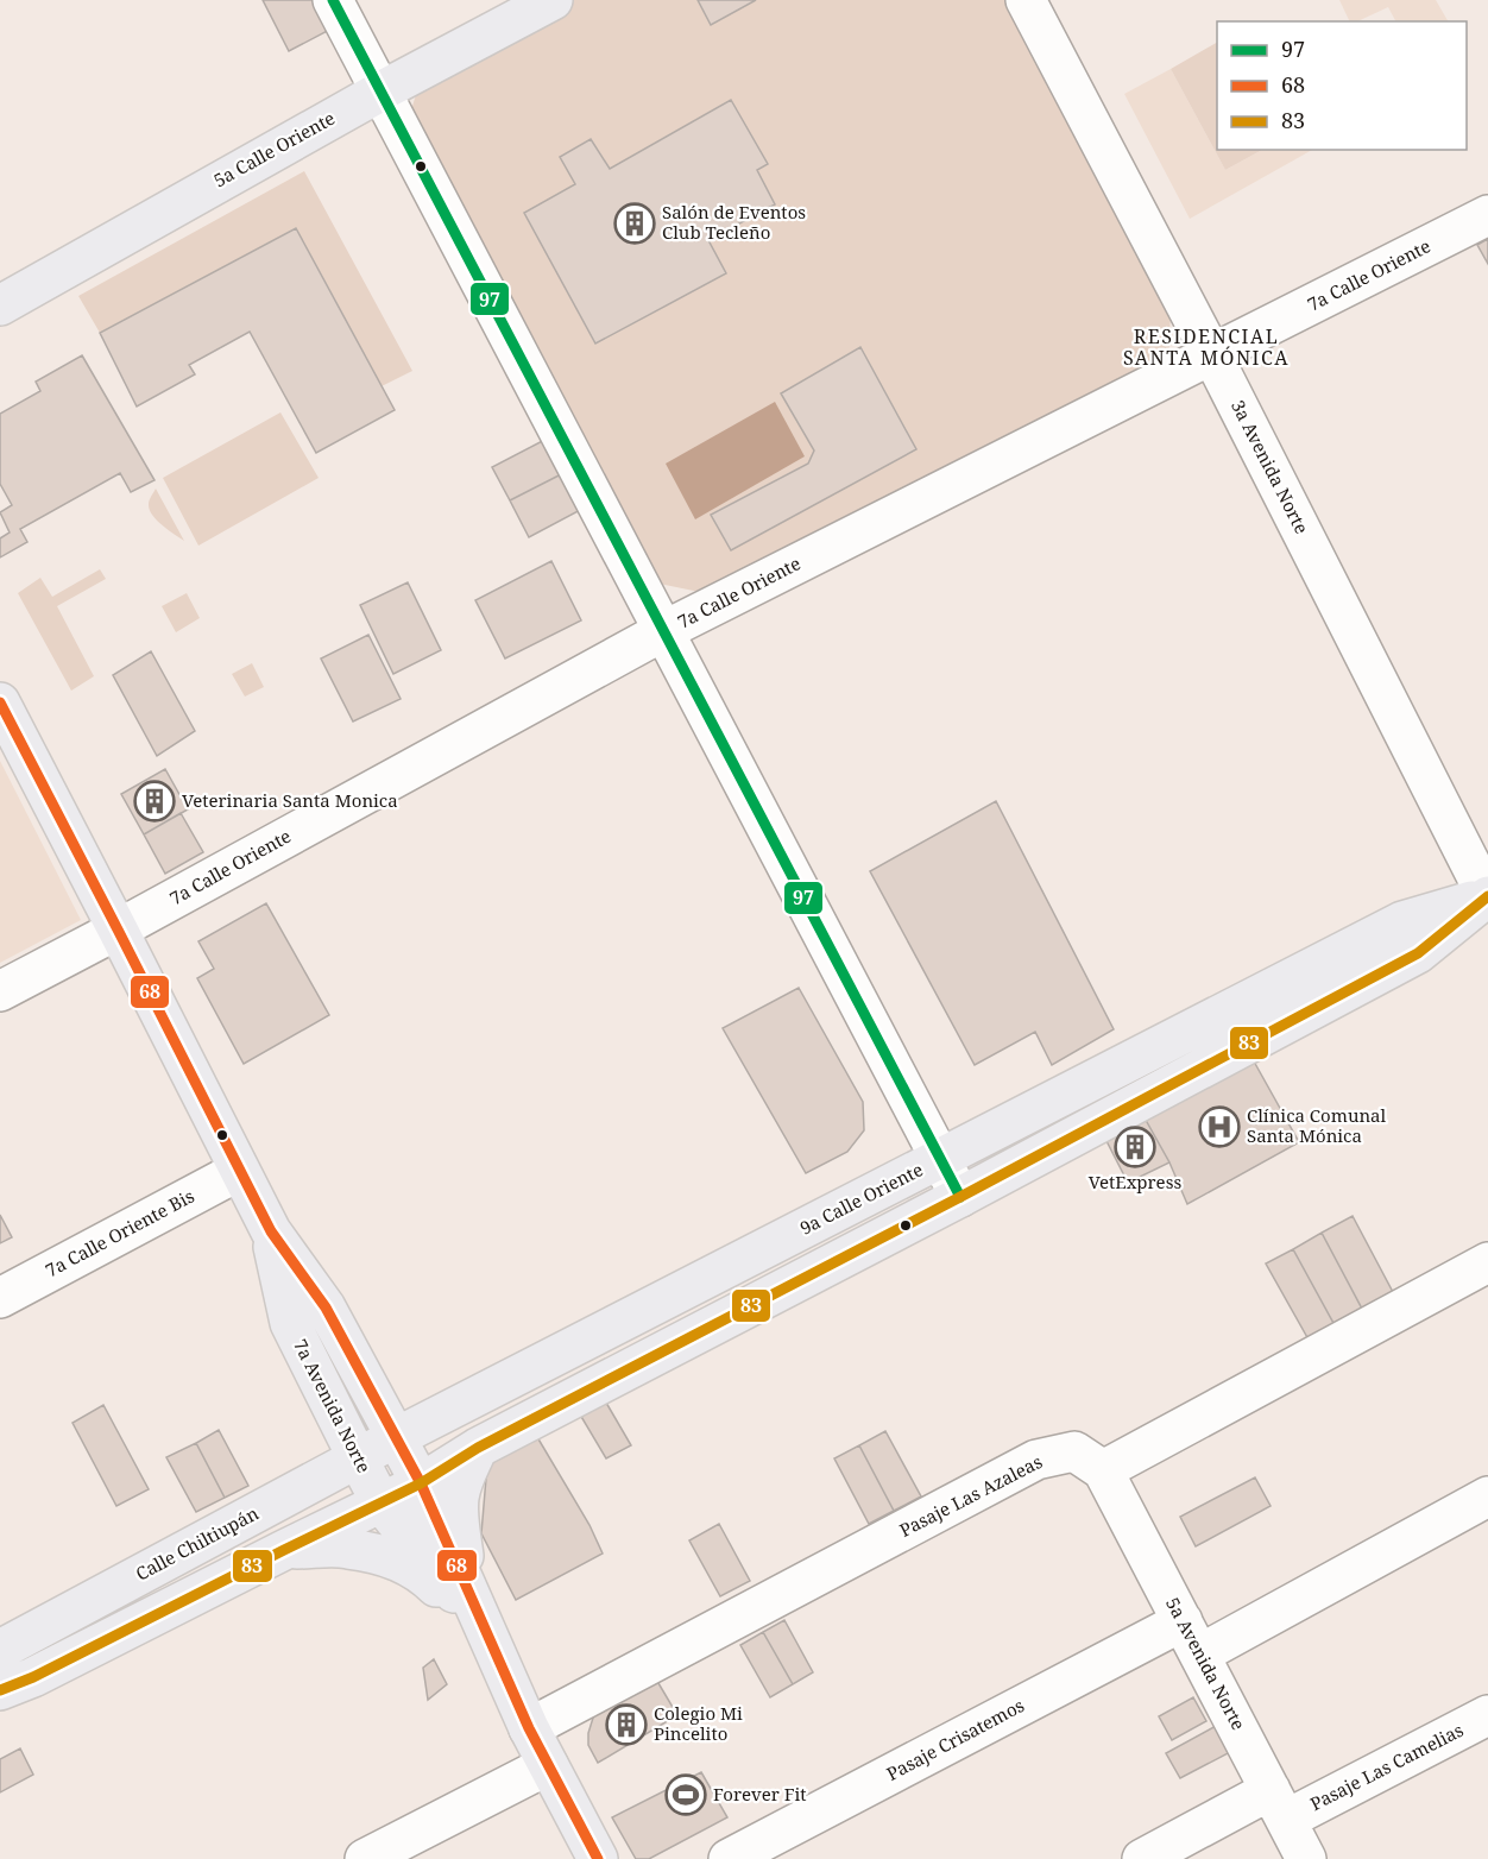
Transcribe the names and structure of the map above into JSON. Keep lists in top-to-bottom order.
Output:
{
  "streets": {
    "main road": [
      "5a Calle Oriente",
      "9a Calle Oriente",
      "7a Avenida Norte",
      "Calle Chiltiupán"
    ],
    "street": [
      "7a Calle Oriente",
      "3a Avenida Norte",
      "7a Calle Oriente Bis",
      "Pasaje Las Azaleas",
      "5a Avenida Norte",
      "Pasaje Crisatemos",
      "Pasaje Las Camelias"
    ]
  },
  "crossings": [
    ["7a Calle Oriente", "3a Avenida Norte"],
    ["7a Calle Oriente", "7a Avenida Norte"],
    ["3a Avenida Norte", "9a Calle Oriente"],
    ["9a Calle Oriente", "7a Avenida Norte"],
    ["9a Calle Oriente", "Calle Chiltiupán"],
    ["7a Calle Oriente Bis", "7a Avenida Norte"],
    ["7a Avenida Norte", "Pasaje Las Azaleas"],
    ["7a Avenida Norte", "Calle Chiltiupán"],
    ["Pasaje Las Azaleas", "5a Avenida Norte"],
    ["5a Avenida Norte", "Pasaje Crisatemos"],
    ["5a Avenida Norte", "Pasaje Las Camelias"]
  ],
  "districts": ["RESIDENCIAL SANTA MÓNICA"],
  "places": {
    "building": [
      "Salón de Eventos Club Tecleño",
      "Veterinaria Santa Monica",
      "VetExpress",
      "Colegio Mi Pincelito"
    ],
    "hospital": ["Clínica Comunal Santa Mónica"],
    "sports": ["Forever Fit"]
  },
  "lines": ["transit line 97", "transit line 68", "transit line 83"],
  "legend": ["97", "68", "83"]
}
